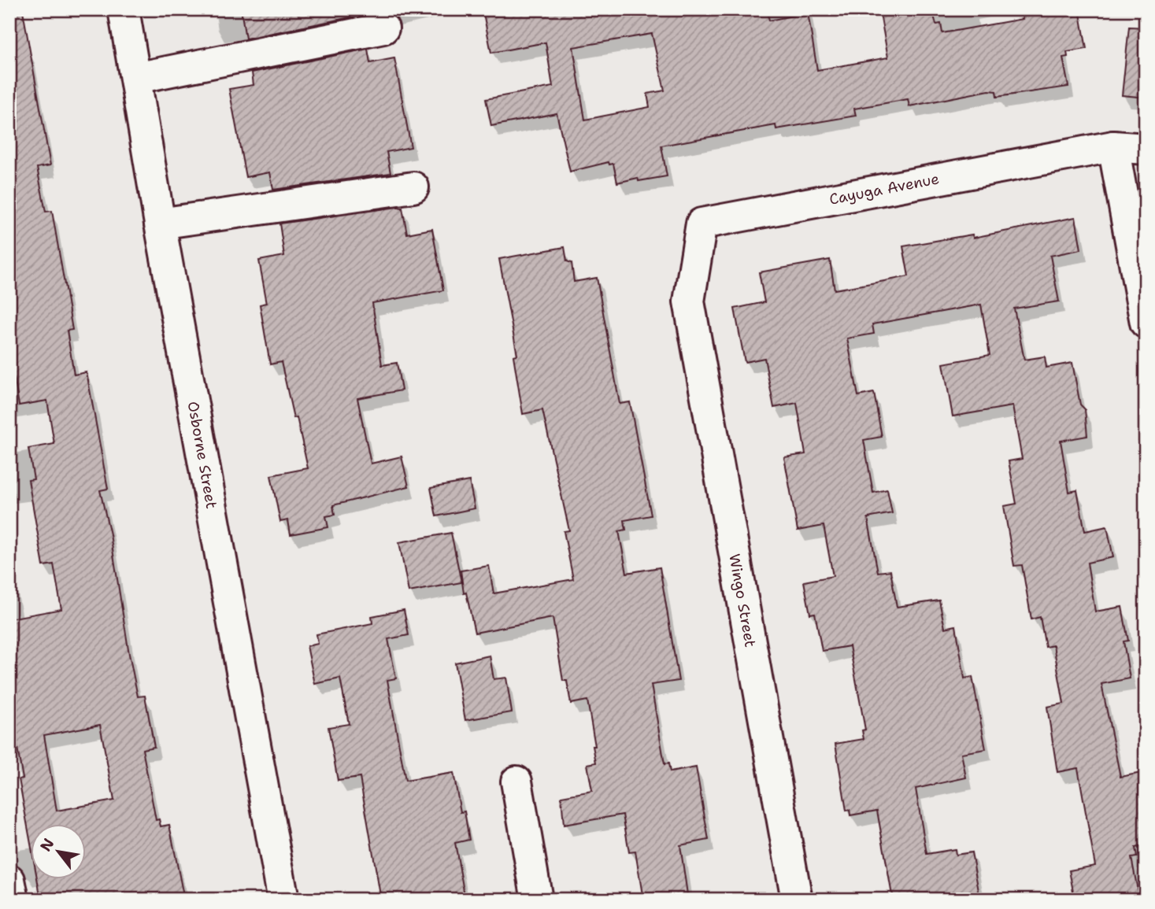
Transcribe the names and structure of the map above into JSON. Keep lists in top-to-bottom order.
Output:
{
  "streets": {
    "street": ["Cayuga Avenue", "Osborne Street", "Wingo Street"]
  },
  "crossings": [
    ["Cayuga Avenue", "Wingo Street"]
  ],
  "north": "top left"
}
